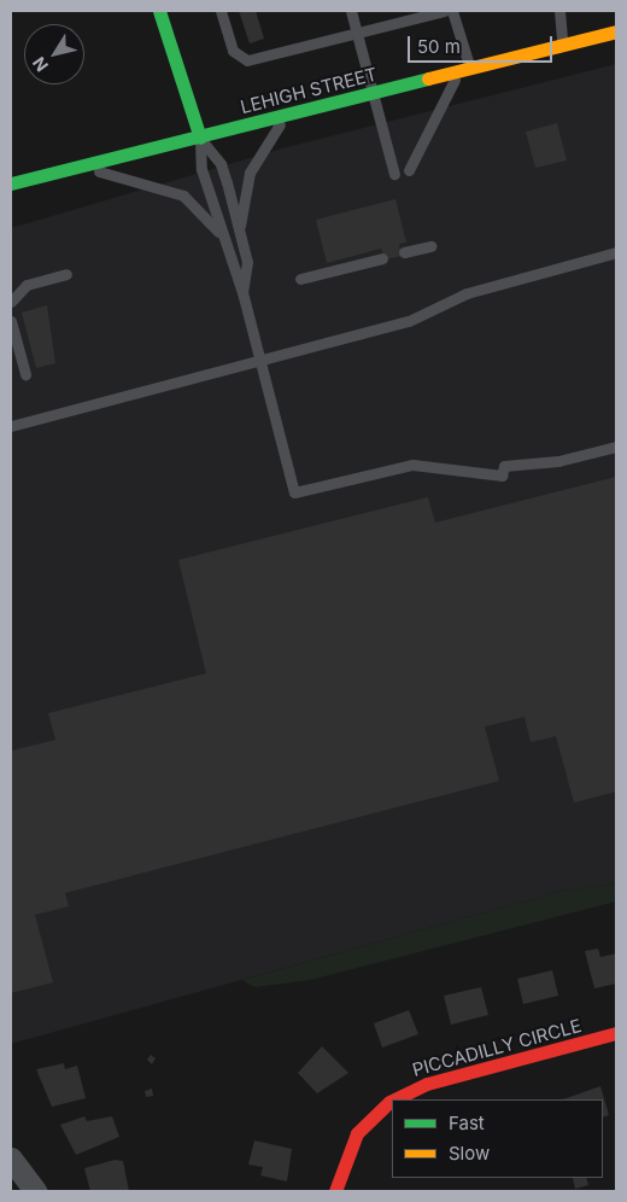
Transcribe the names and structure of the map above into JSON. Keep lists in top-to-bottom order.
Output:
{
  "streets": {
    "main road": ["LEHIGH STREET", "PICCADILLY CIRCLE"]
  },
  "legend": ["Fast", "Slow"],
  "scale_bar": "50 m",
  "north": "bottom left"
}
